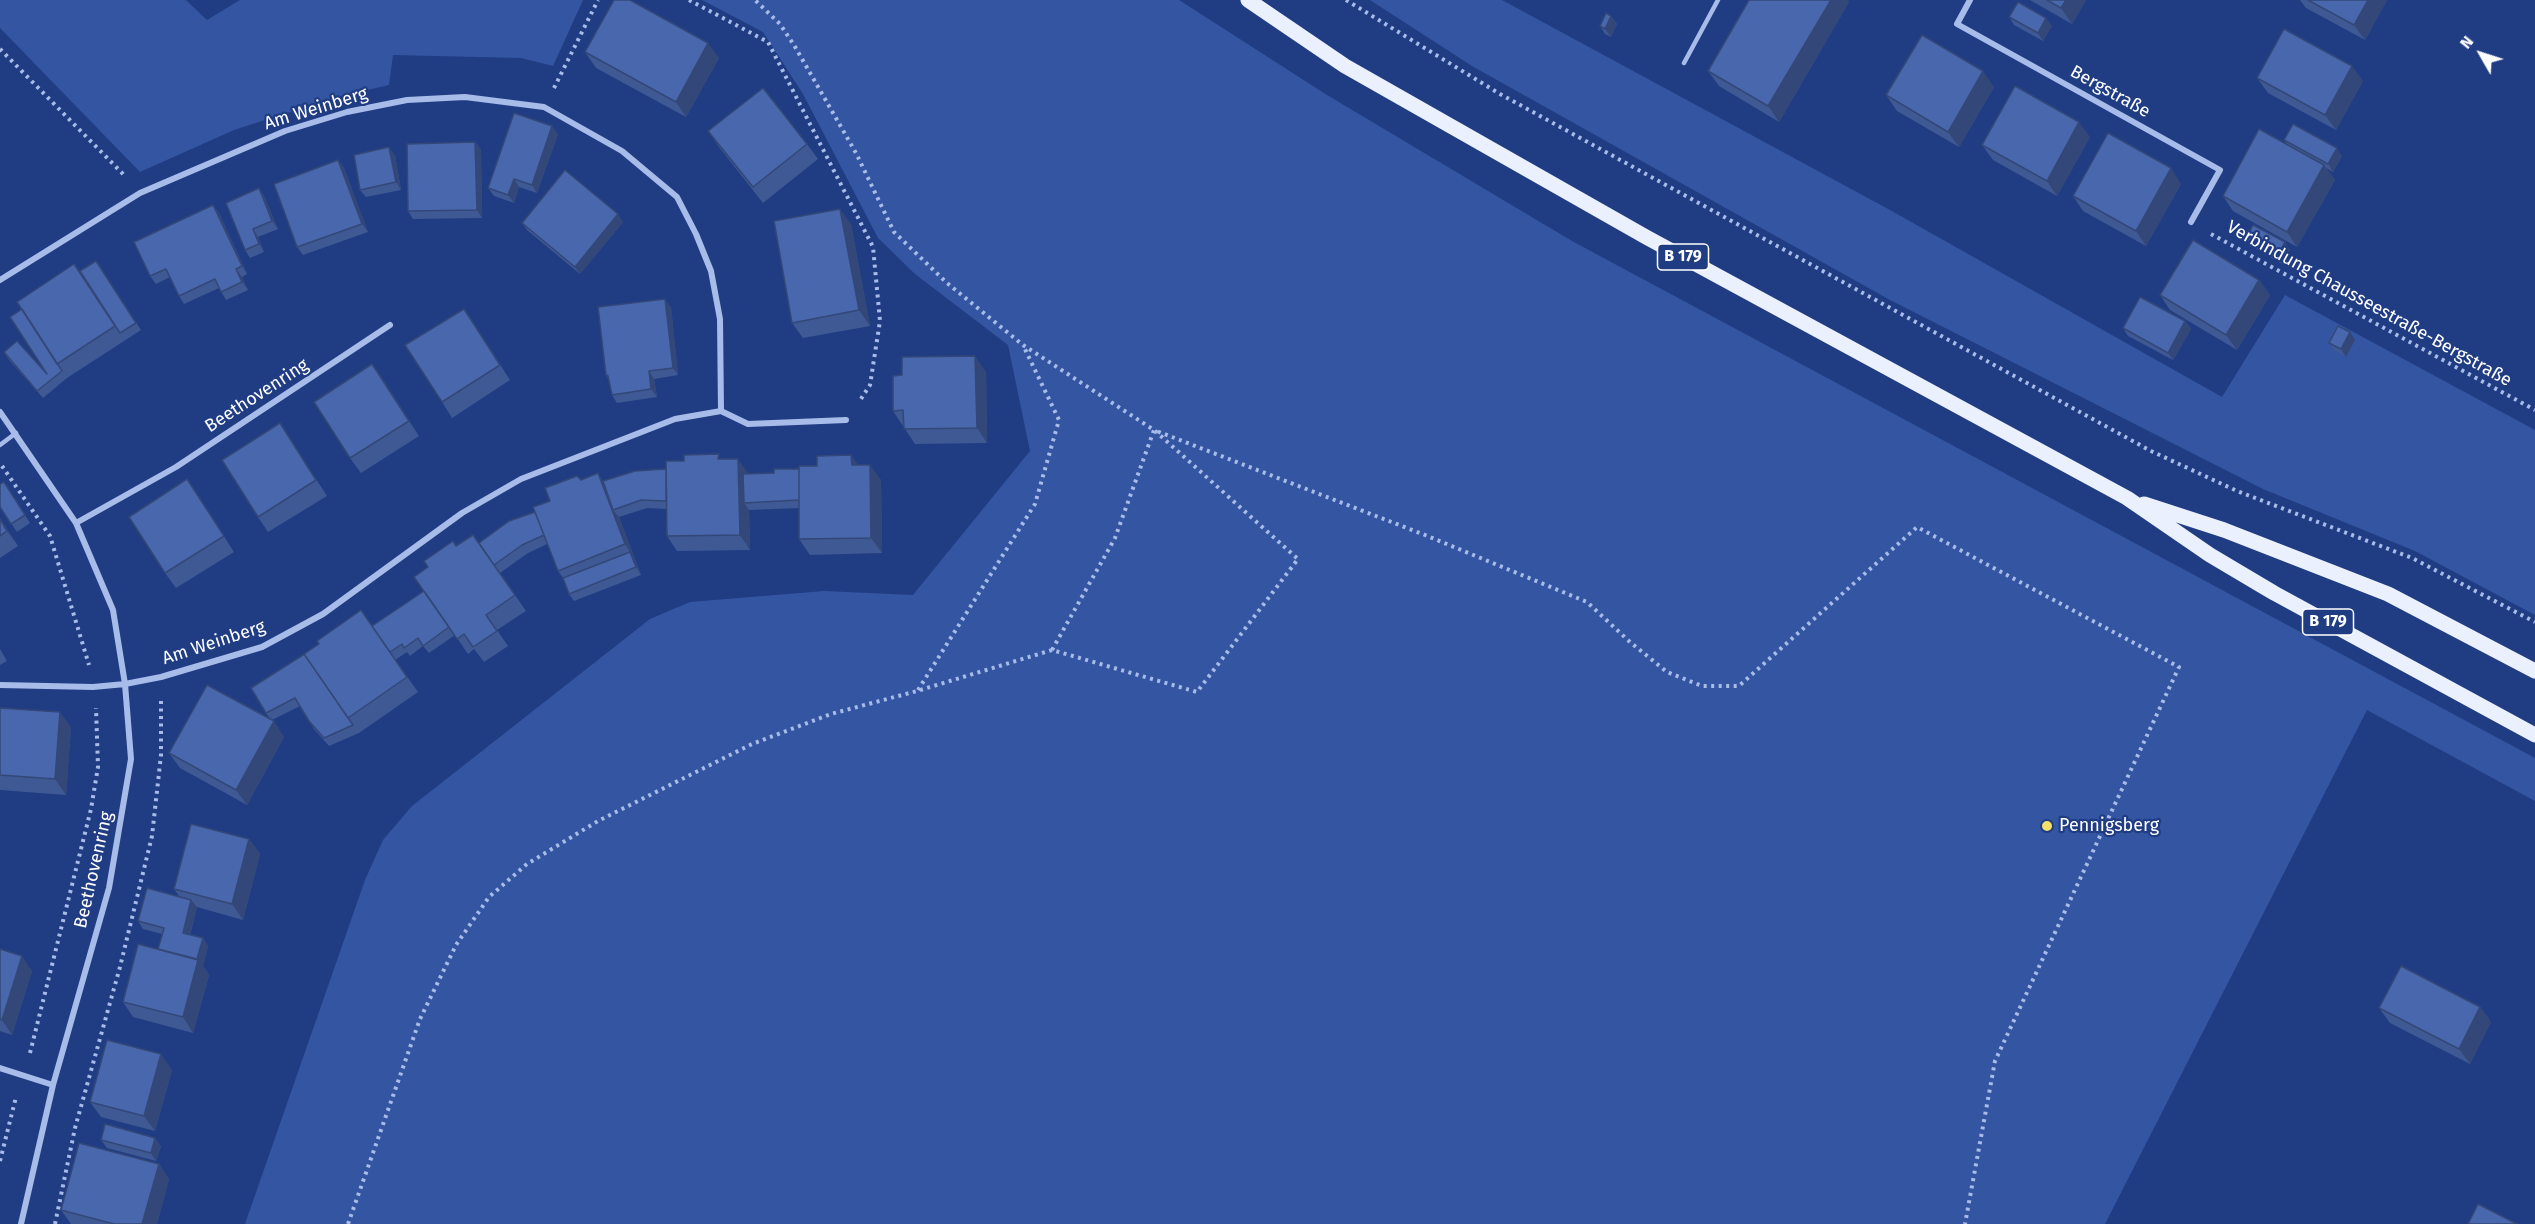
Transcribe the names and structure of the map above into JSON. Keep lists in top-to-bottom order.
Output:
{
  "streets": {
    "main road": ["B 179"],
    "street": ["Bergstraße", "Am Weinberg", "Beethovenring"],
    "path": ["Verbindung Chausseestraße-Bergstraße"]
  },
  "crossings": [
    ["Bergstraße", "Verbindung Chausseestraße-Bergstraße"],
    ["Am Weinberg", "Beethovenring"]
  ],
  "places": ["Pennigsberg"],
  "north": "top left"
}
